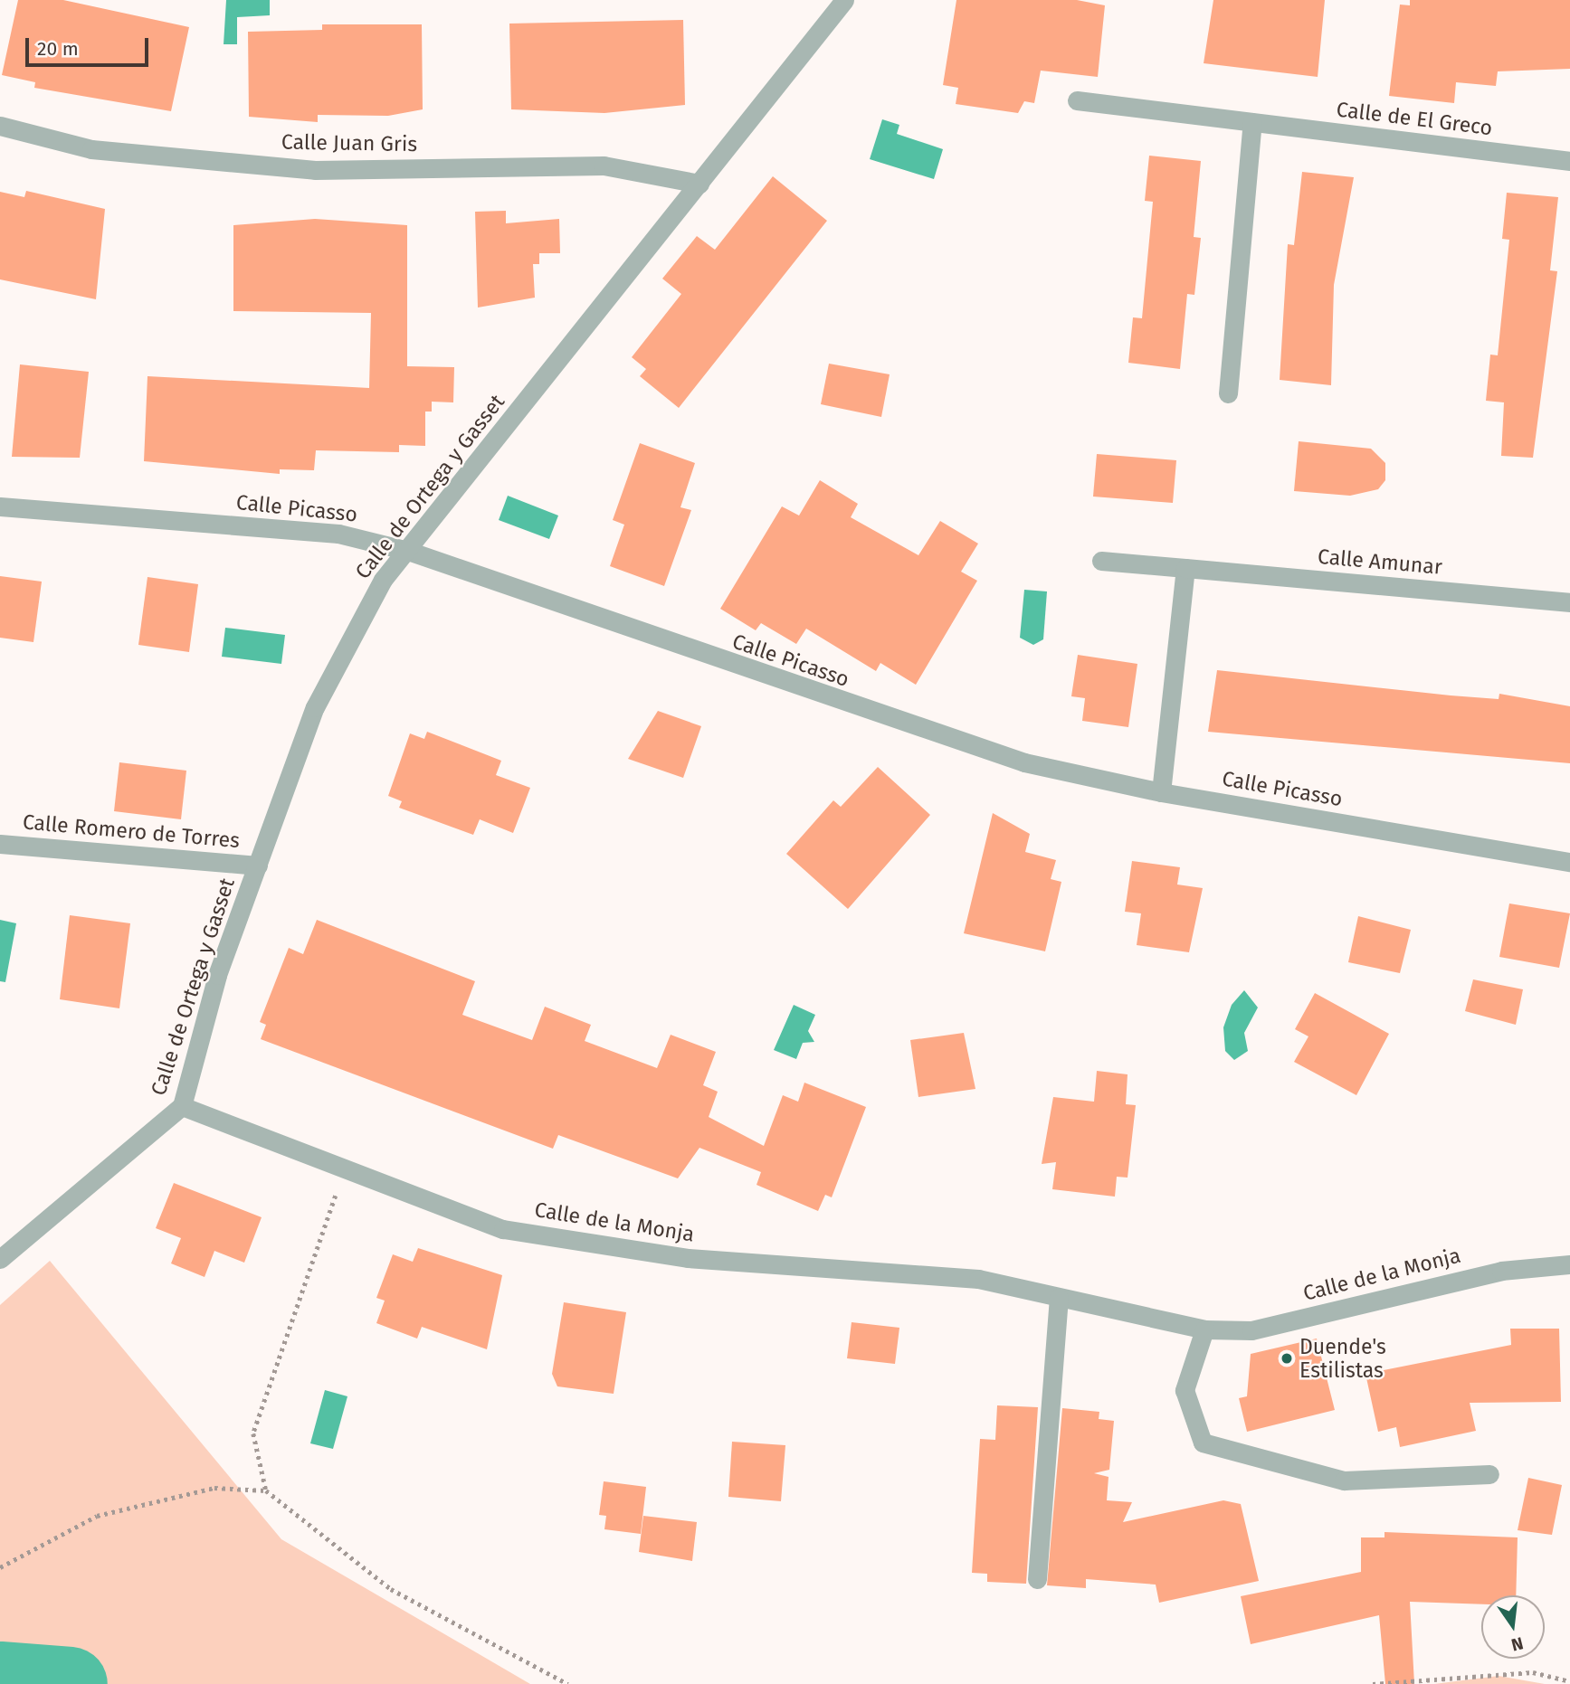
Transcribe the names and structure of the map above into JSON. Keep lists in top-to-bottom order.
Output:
{
  "streets": {
    "street": [
      "Calle de El Greco",
      "Calle Juan Gris",
      "Calle de Ortega y Gasset",
      "Calle Picasso",
      "Calle Amunar",
      "Calle Romero de Torres",
      "Calle de la Monja"
    ]
  },
  "crossings": [
    ["Calle Juan Gris", "Calle de Ortega y Gasset"],
    ["Calle de Ortega y Gasset", "Calle Picasso"],
    ["Calle de Ortega y Gasset", "Calle Romero de Torres"],
    ["Calle de Ortega y Gasset", "Calle de la Monja"]
  ],
  "places": ["Duende's Estilistas"],
  "scale_bar": "20 m",
  "north": "bottom"
}
